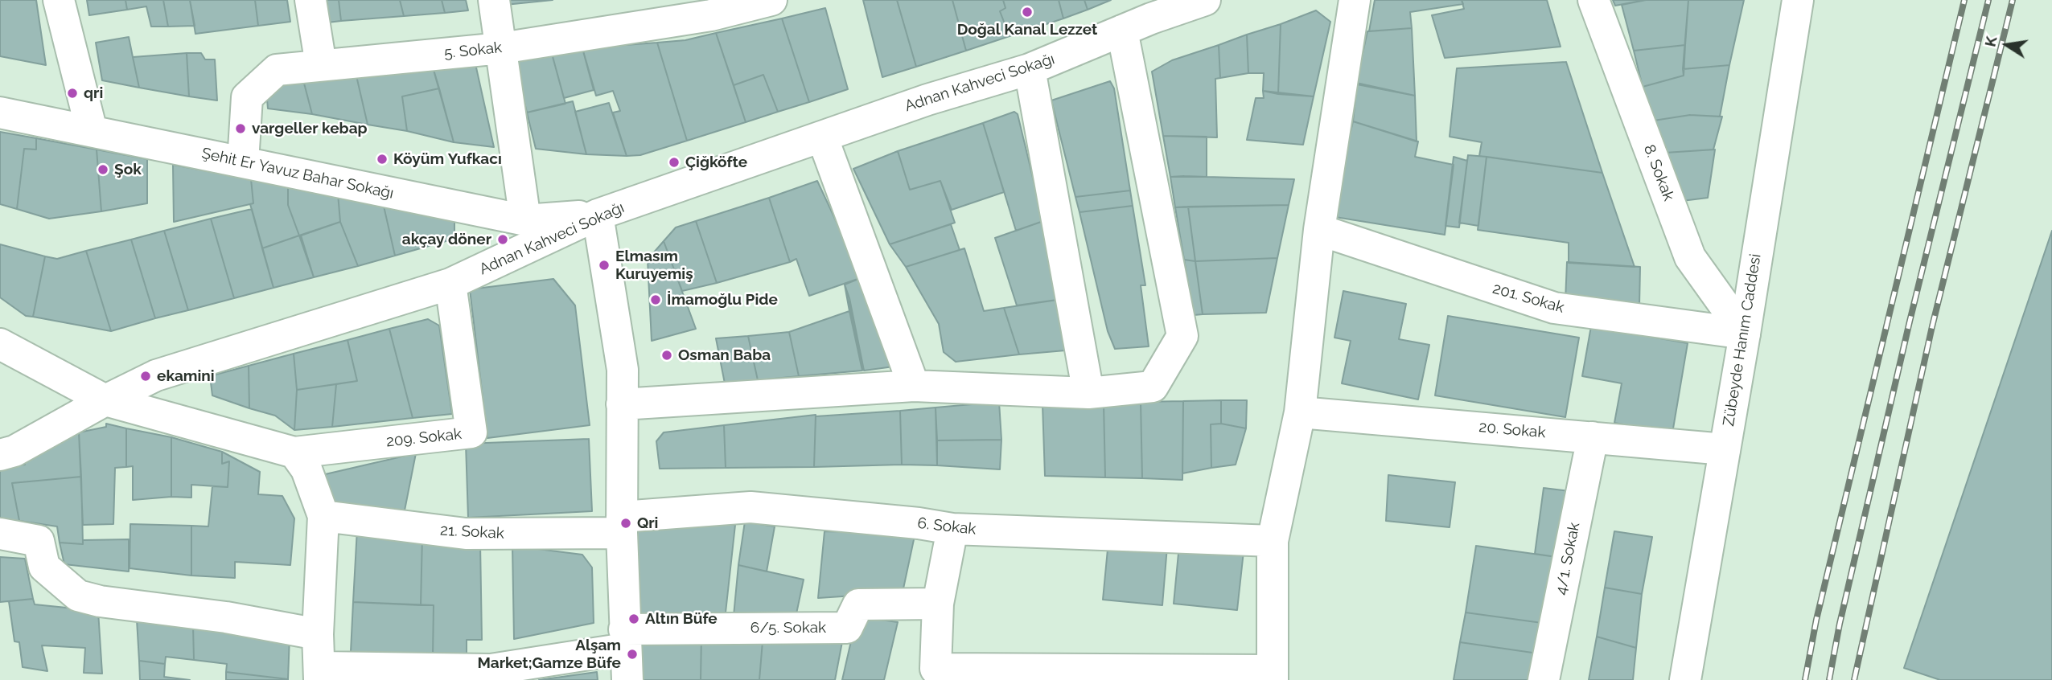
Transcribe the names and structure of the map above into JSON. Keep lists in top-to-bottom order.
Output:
{
  "streets": {
    "street": [
      "5. Sokak",
      "Adnan Kahveci Sokağı",
      "8. Sokak",
      "Şehit Er Yavuz Bahar Sokağı",
      "201. Sokak",
      "Zübeyde Hanım Caddesi",
      "20. Sokak",
      "209. Sokak",
      "6. Sokak",
      "21. Sokak",
      "4/1. Sokak",
      "6/5. Sokak"
    ]
  },
  "crossings": [
    ["5. Sokak", "Şehit Er Yavuz Bahar Sokağı"],
    ["Adnan Kahveci Sokağı", "Şehit Er Yavuz Bahar Sokağı"],
    ["Adnan Kahveci Sokağı", "209. Sokak"],
    ["8. Sokak", "201. Sokak"],
    ["8. Sokak", "Zübeyde Hanım Caddesi"],
    ["201. Sokak", "Zübeyde Hanım Caddesi"],
    ["Zübeyde Hanım Caddesi", "20. Sokak"],
    ["20. Sokak", "4/1. Sokak"],
    ["6. Sokak", "21. Sokak"]
  ],
  "places": [
    "Doğal Kanal Lezzet",
    "qri",
    "vargeller kebap",
    "Köyüm Yufkacı",
    "Çiğköfte",
    "Şok",
    "akçay döner",
    "Elmasım Kuruyemiş",
    "İmamoğlu Pide",
    "Osman Baba",
    "ekamini",
    "Qri",
    "Altın Büfe",
    "Alşam Market;Gamze Büfe"
  ],
  "north": "left"
}
